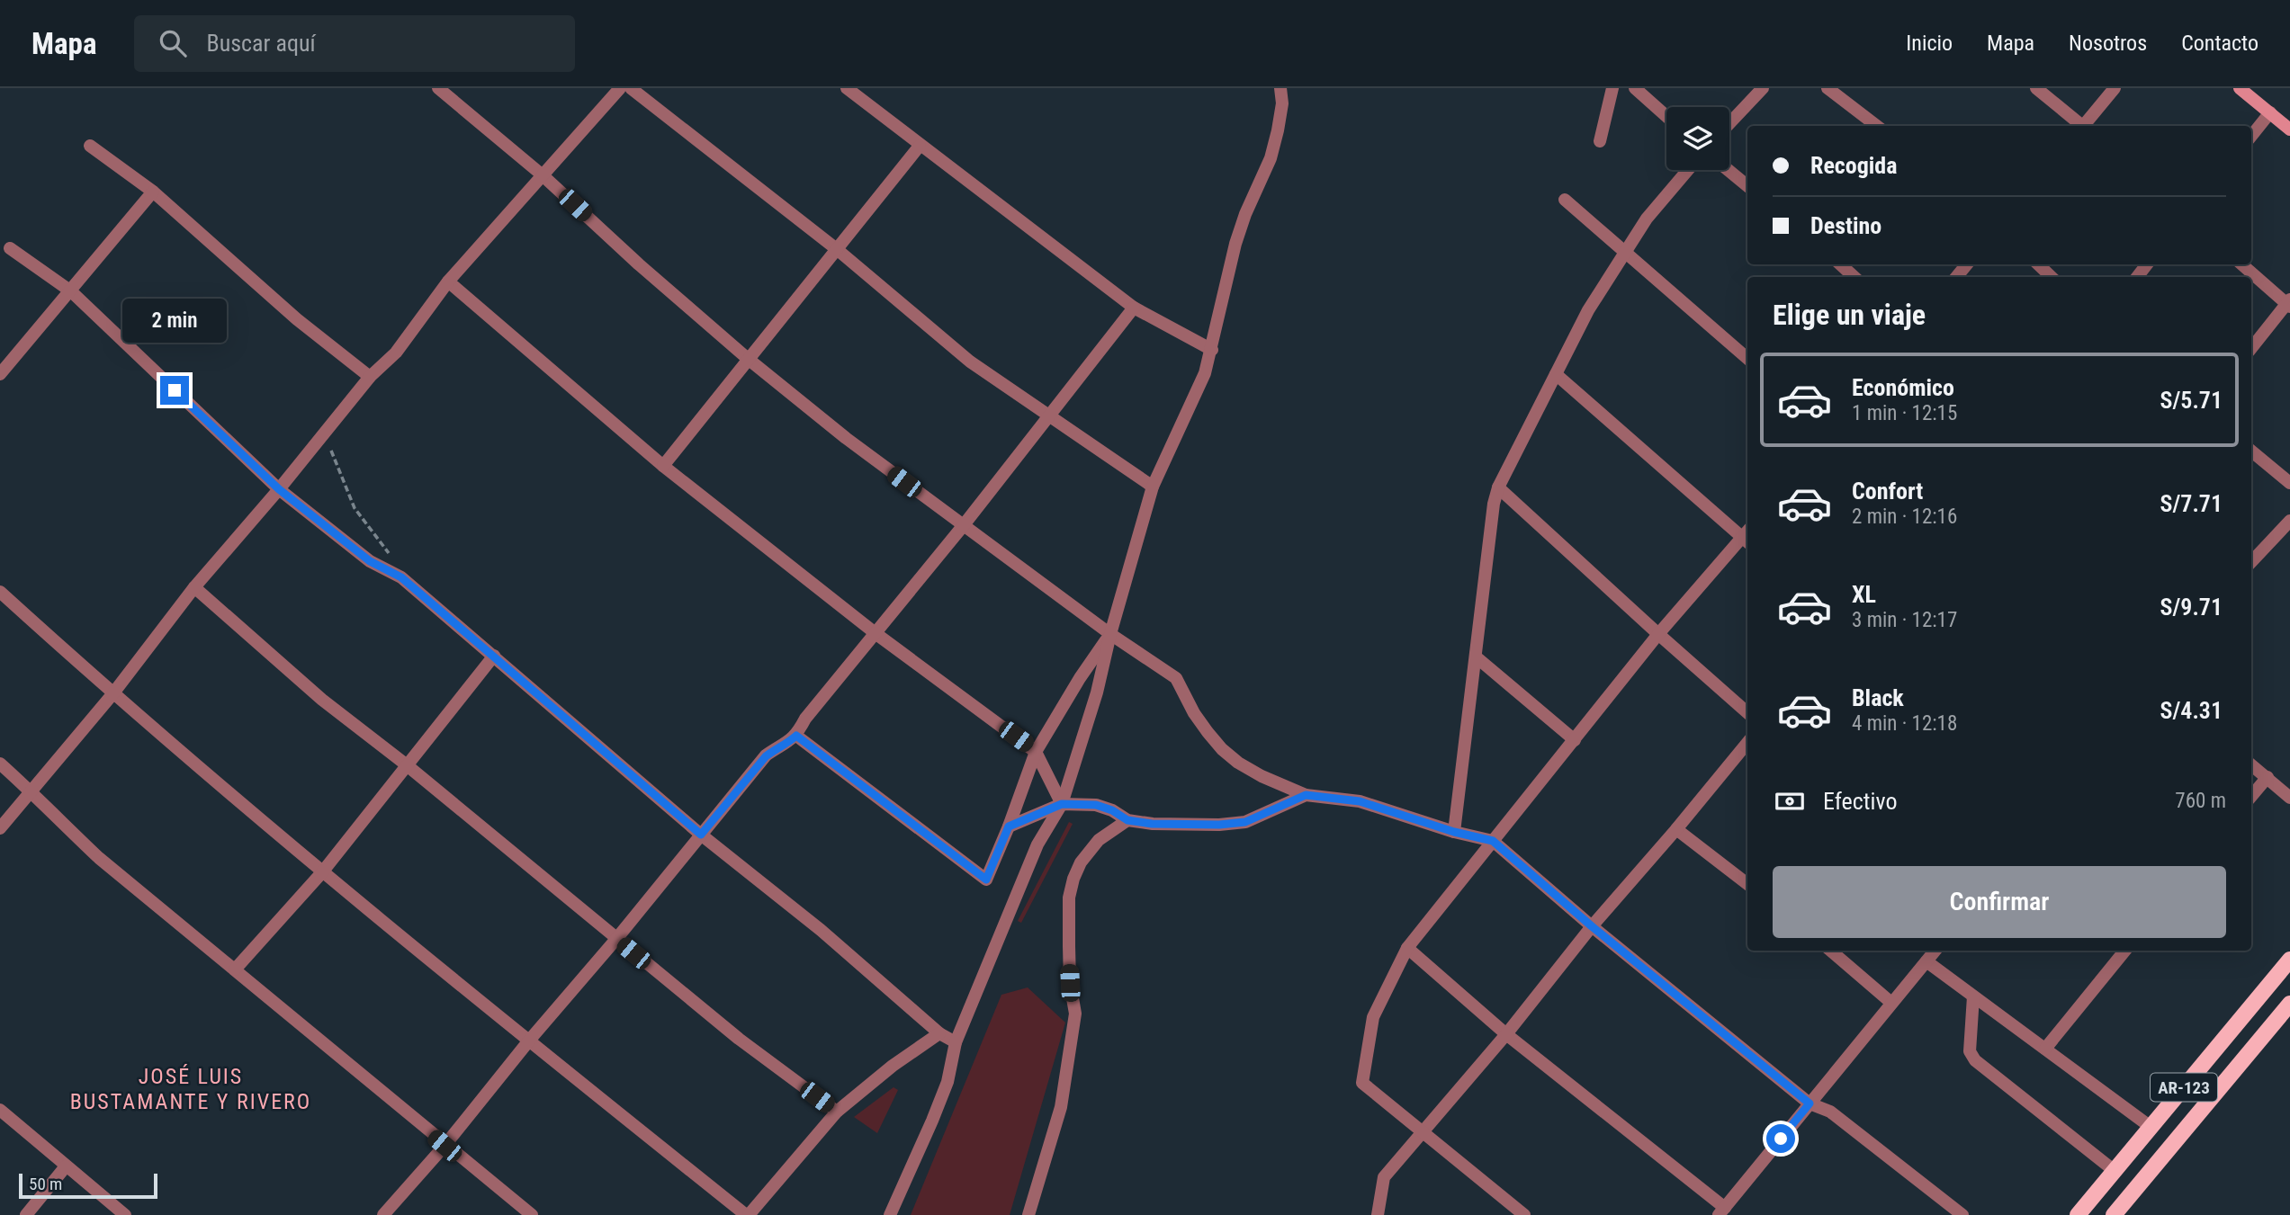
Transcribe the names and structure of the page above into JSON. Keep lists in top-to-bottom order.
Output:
{
  "streets": {
    "main road": ["AR-123"]
  },
  "districts": ["JOSÉ LUIS BUSTAMANTE Y RIVERO"],
  "scale_bar": "50 m",
  "page": {
    "header": "Mapa",
    "search": "Buscar aquí",
    "nav": [
      "Inicio",
      "Mapa",
      "Nosotros",
      "Contacto"
    ],
    "banner": ["Recogida", "Destino"],
    "heading": "Elige un viaje",
    "bubble": "2 min",
    "list": [
      {
        "name": "Económico",
        "note": "1 min · 12:15",
        "value": "S/5.71"
      },
      {
        "name": "Confort",
        "note": "2 min · 12:16",
        "value": "S/7.71"
      },
      {
        "name": "XL",
        "note": "3 min · 12:17",
        "value": "S/9.71"
      },
      {
        "name": "Black",
        "note": "4 min · 12:18",
        "value": "S/4.31"
      }
    ],
    "pay": ["Efectivo", "760 m"],
    "buttons": "Confirmar",
    "scale": "50 m"
  }
}
